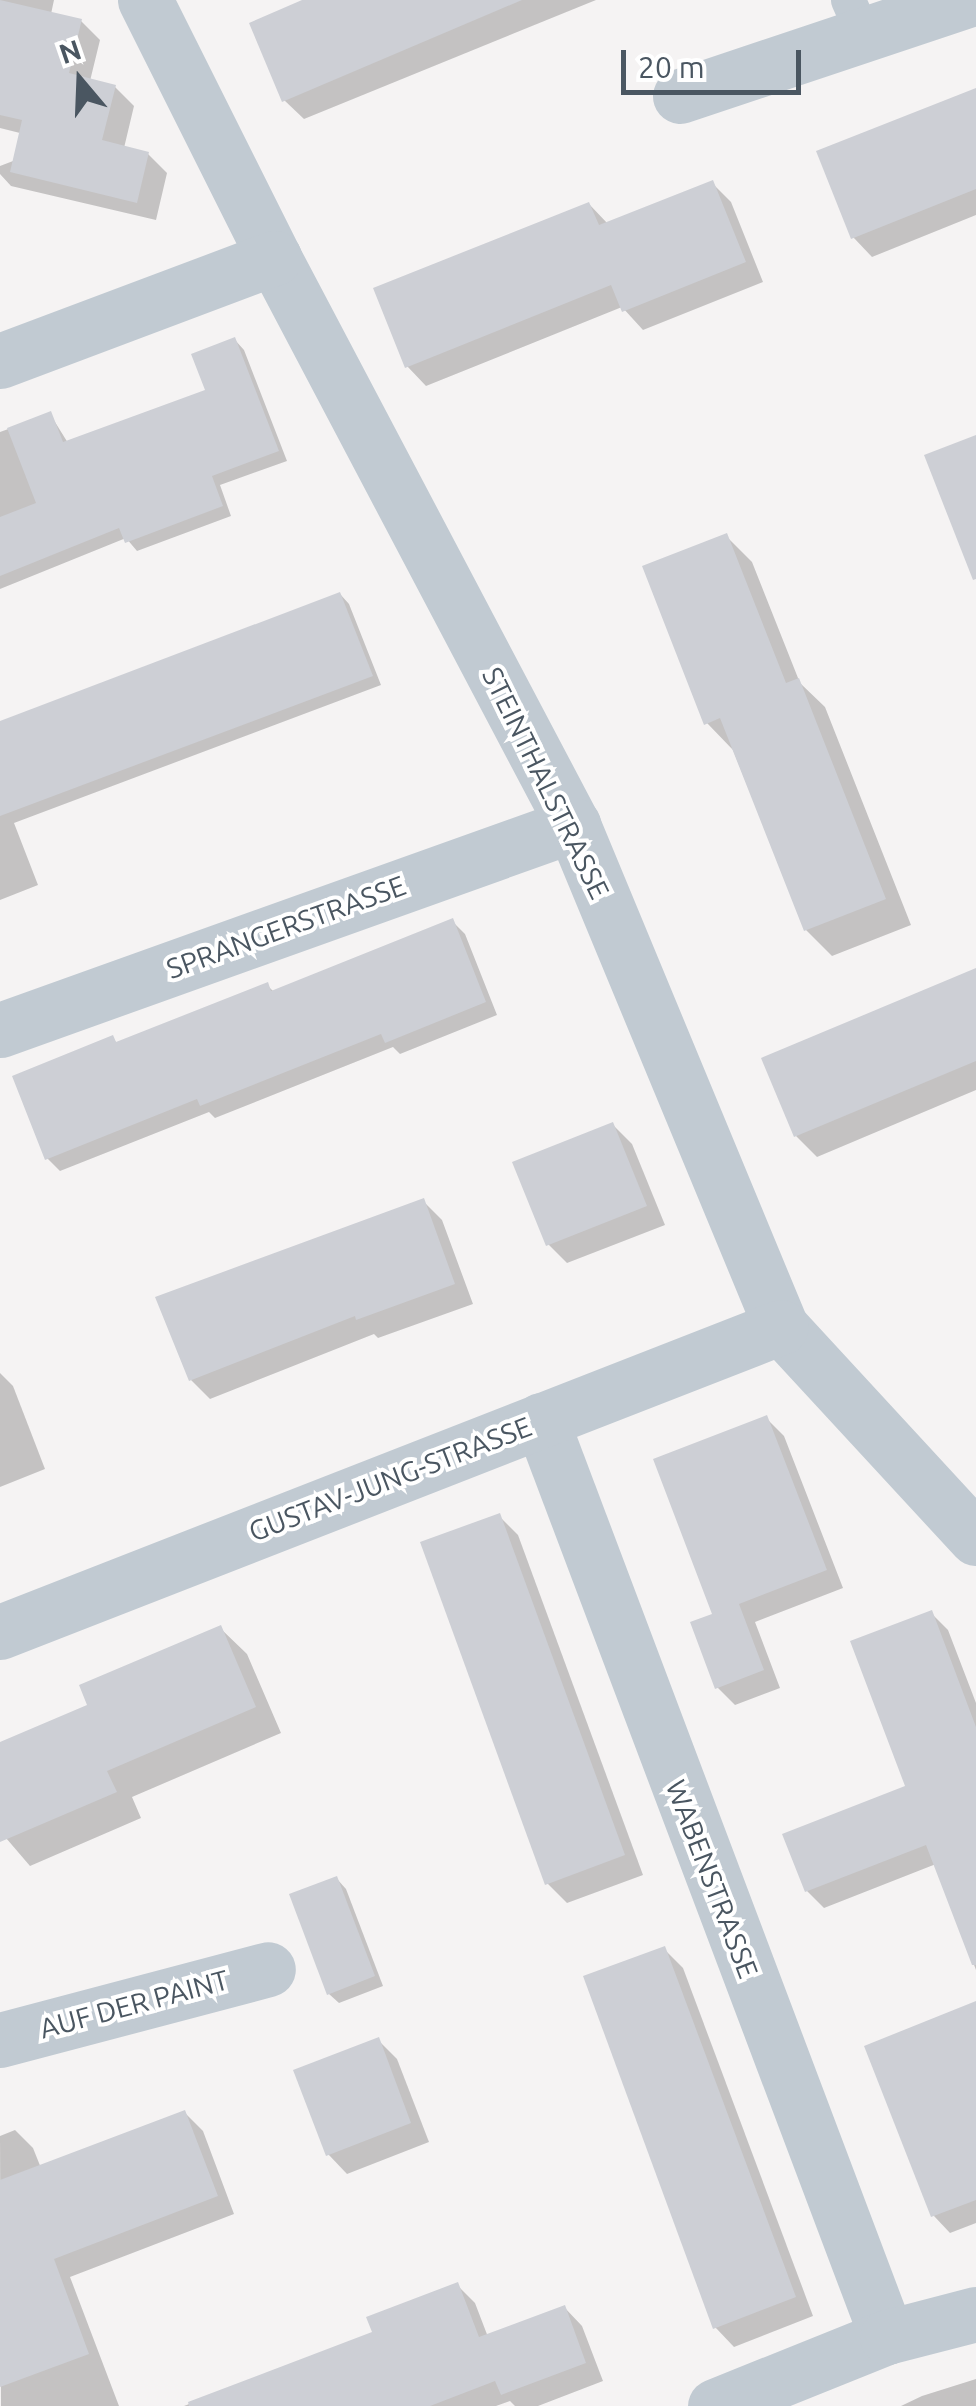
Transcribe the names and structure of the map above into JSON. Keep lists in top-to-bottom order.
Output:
{
  "streets": {
    "street": [
      "STEINTHALSTRASSE",
      "SPRANGERSTRASSE",
      "GUSTAV-JUNG-STRASSE",
      "WABENSTRASSE",
      "AUF DER PAINT"
    ]
  },
  "crossings": [
    ["STEINTHALSTRASSE", "SPRANGERSTRASSE"],
    ["STEINTHALSTRASSE", "GUSTAV-JUNG-STRASSE"],
    ["GUSTAV-JUNG-STRASSE", "WABENSTRASSE"]
  ],
  "scale_bar": "20 m",
  "north": "top"
}
